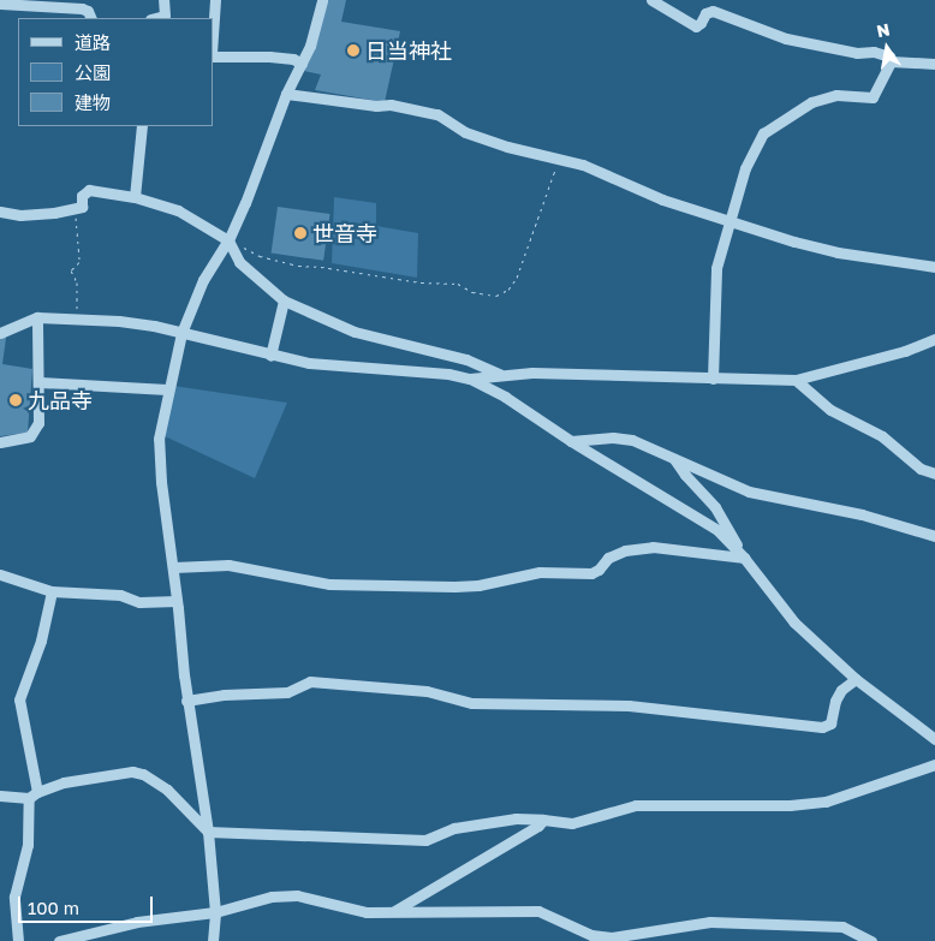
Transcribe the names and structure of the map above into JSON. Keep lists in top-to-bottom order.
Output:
{
  "places": ["日当神社", "世音寺", "九品寺"],
  "legend": ["道路", "公園", "建物"],
  "scale_bar": "100 m",
  "north": "top"
}
